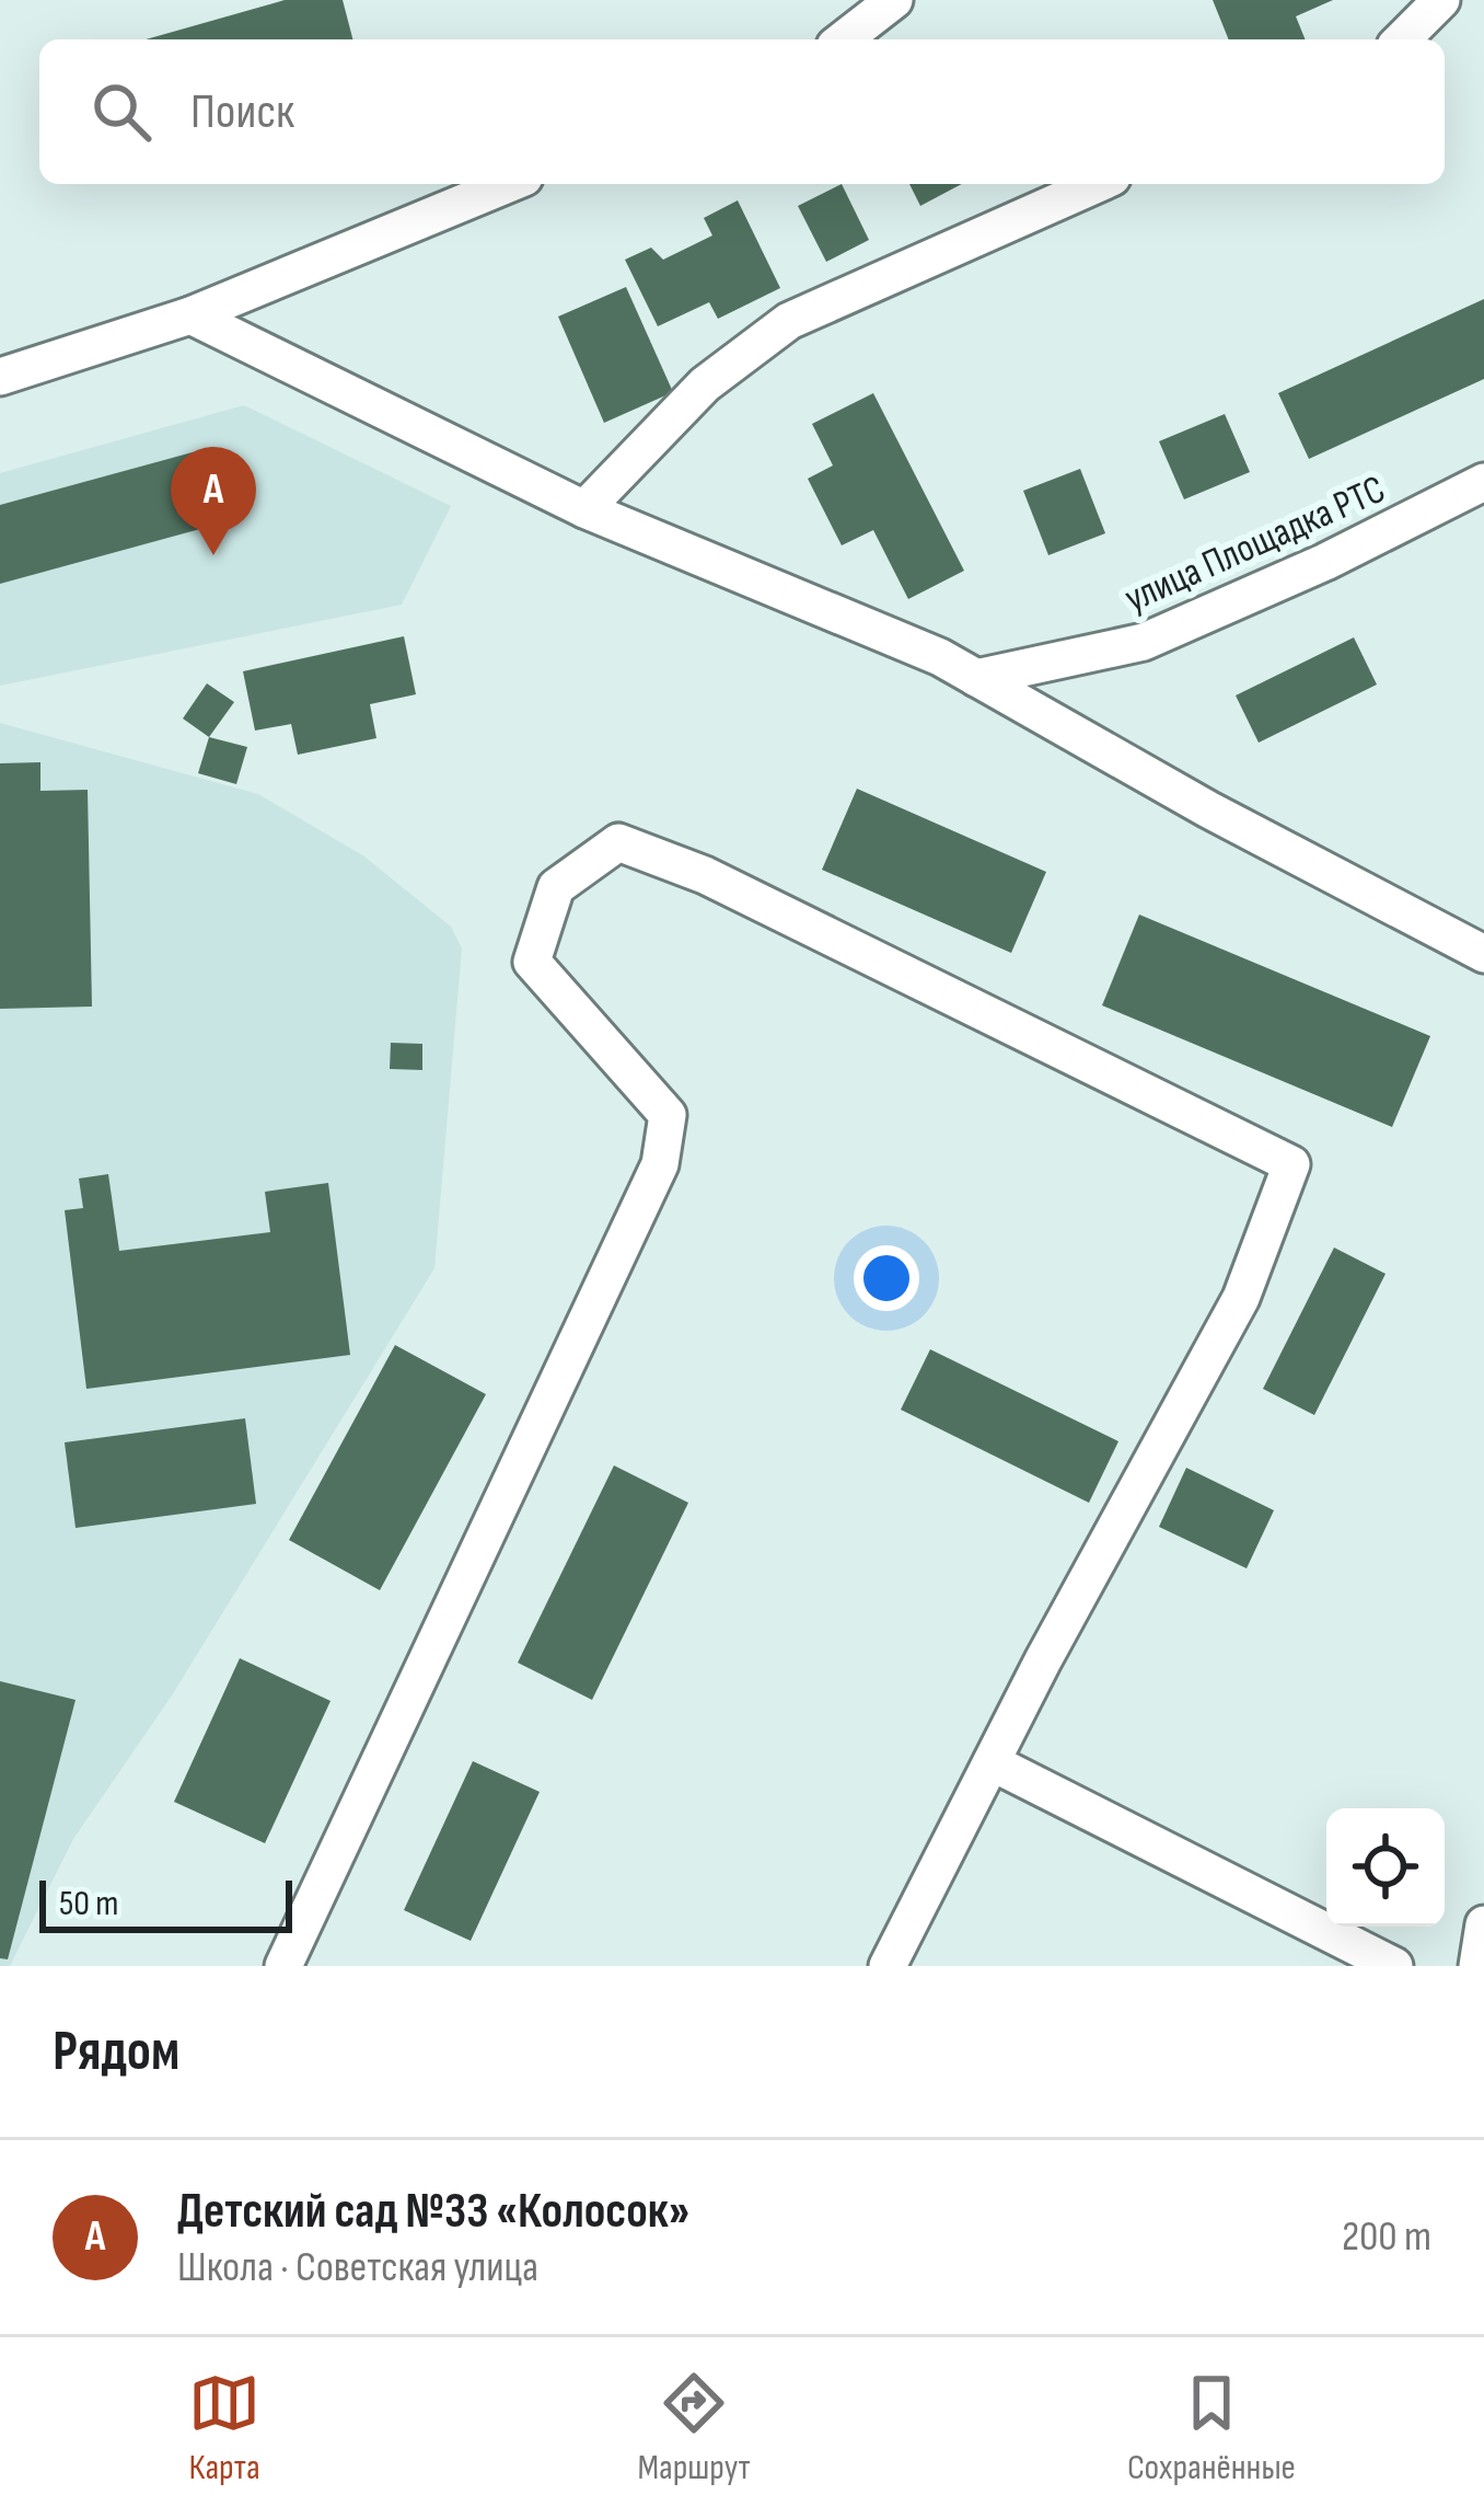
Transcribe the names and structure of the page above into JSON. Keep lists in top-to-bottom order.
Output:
{
  "streets": {
    "street": ["улица Площадка РТС"]
  },
  "scale_bar": "50 m",
  "page": {
    "search": "Поиск",
    "pins": "A",
    "scale": "50 m",
    "heading": "Рядом",
    "list": [
      {
        "mark": "A",
        "name": "Детский сад №33 «Колосок»",
        "note": "Школа · Советская улица",
        "value": "200 m"
      }
    ],
    "nav": ["Карта", "Маршрут", "Сохранённые"]
  }
}
